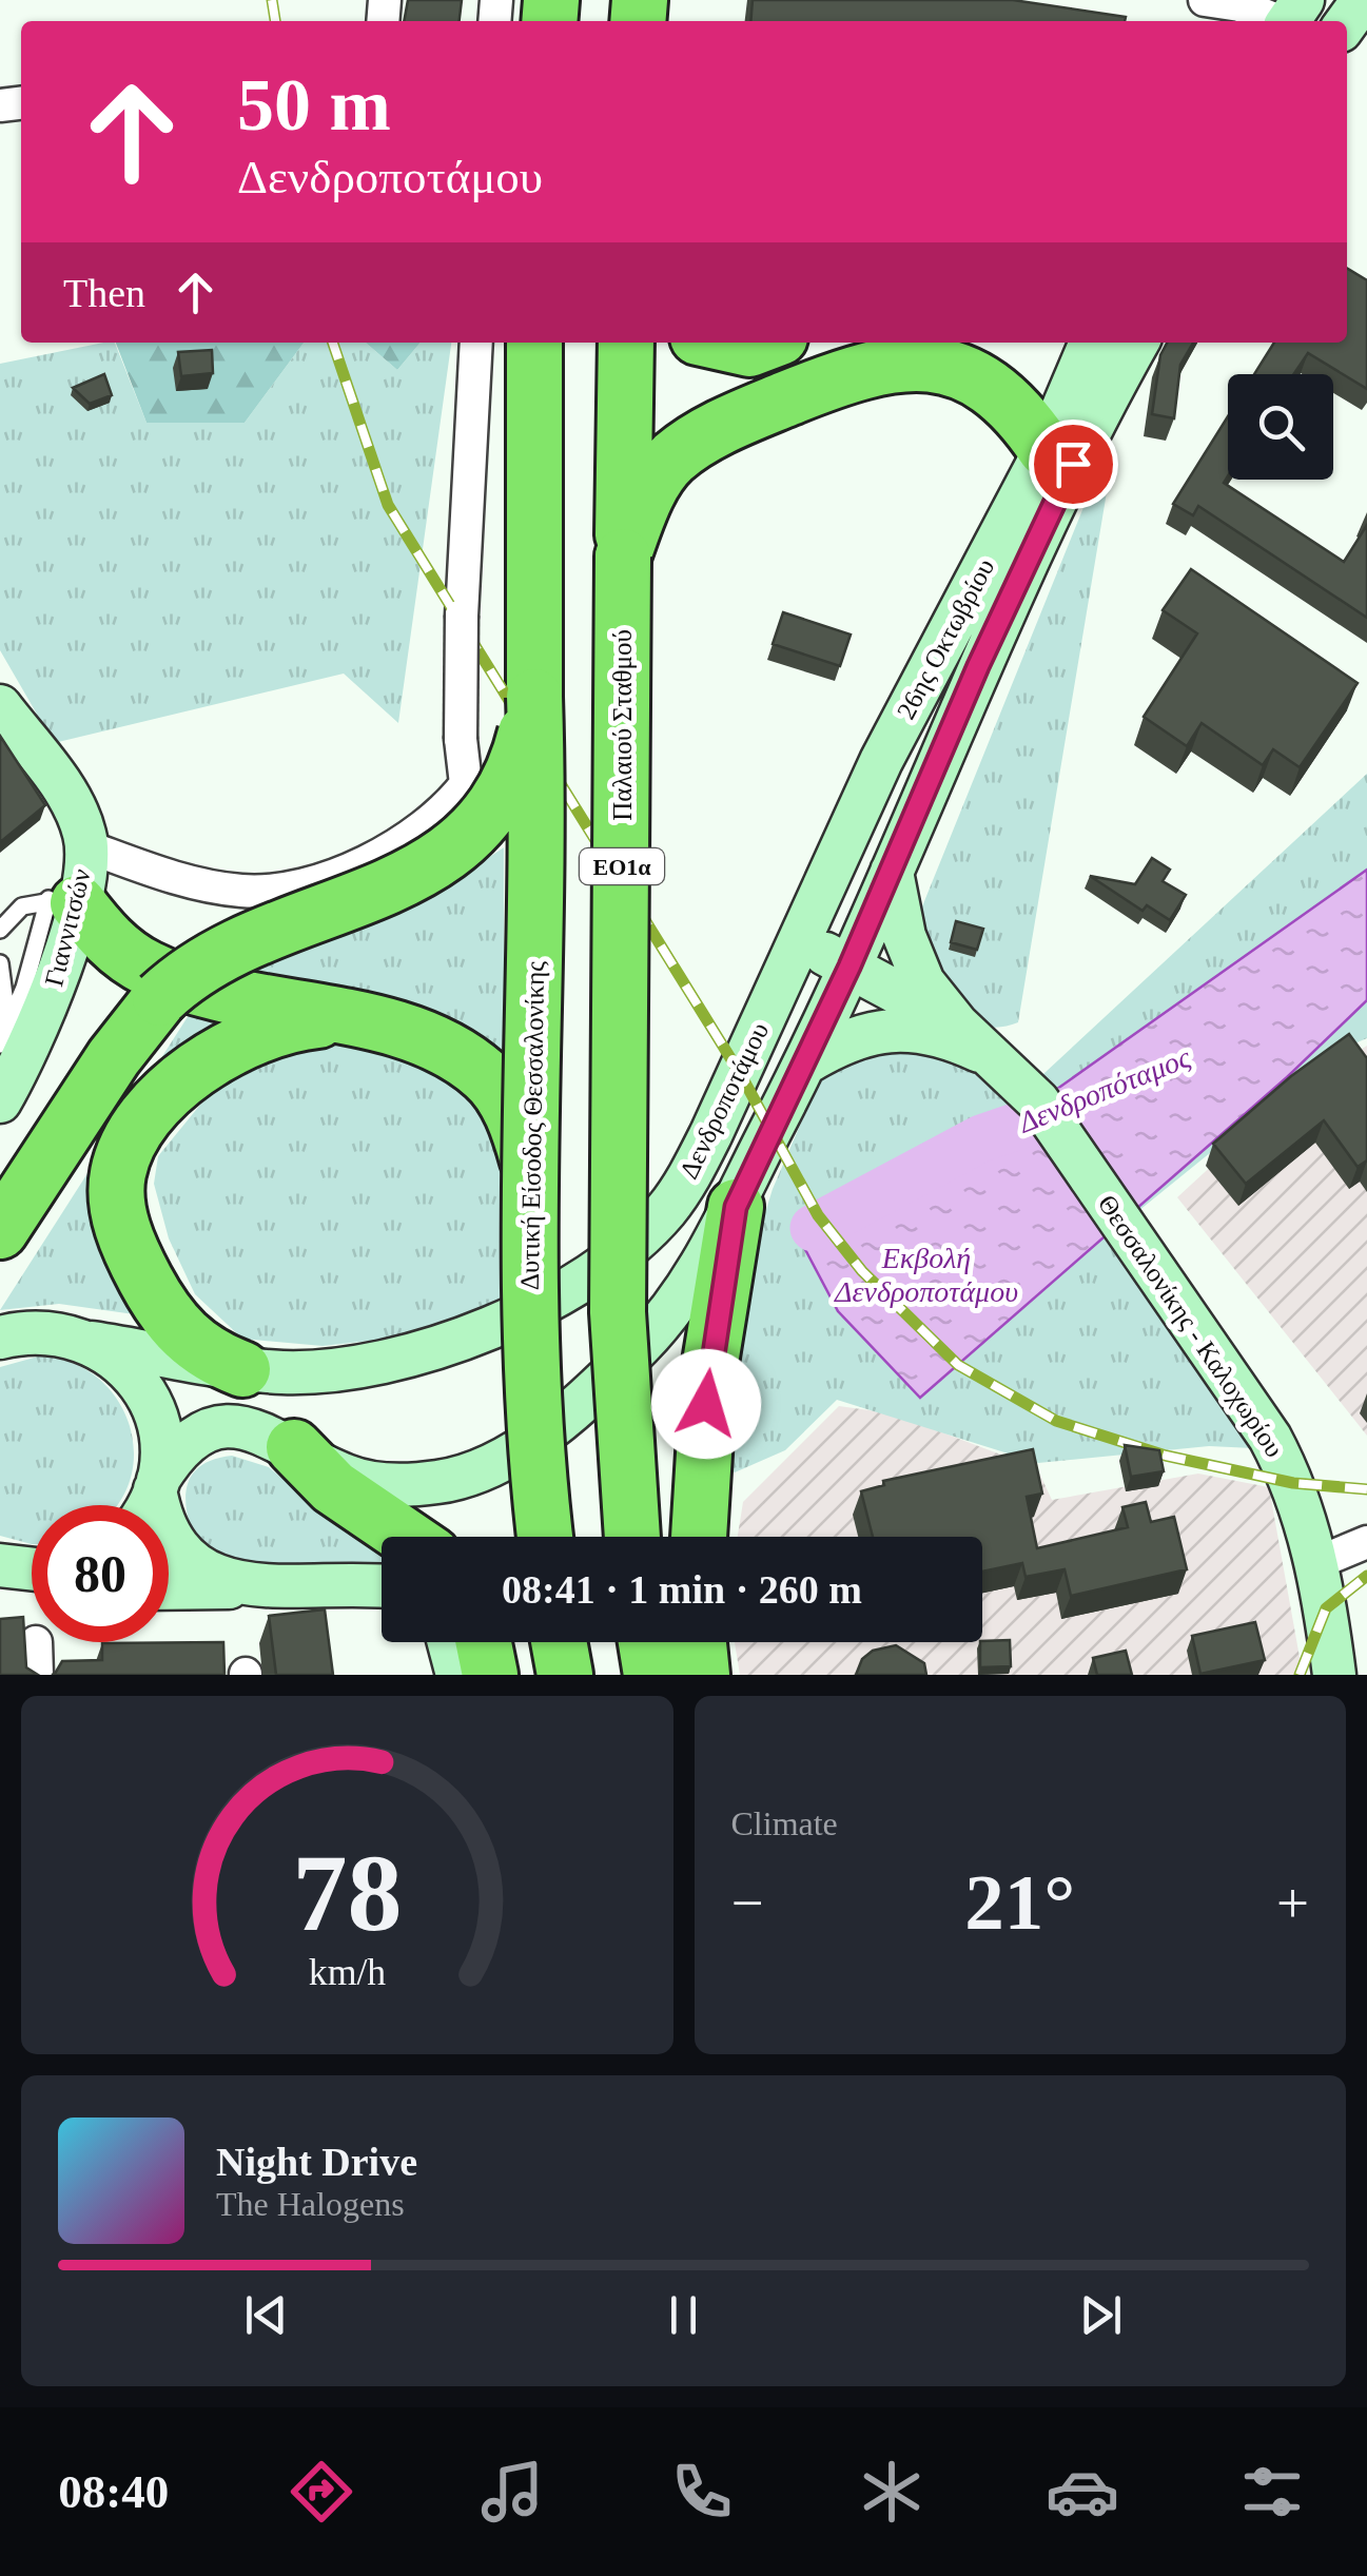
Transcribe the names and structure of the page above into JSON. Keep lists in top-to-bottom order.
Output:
{
  "streets": {
    "highway": ["Παλαιού Σταθμού", "ΕΟ1α", "Δυτική Είσοδος Θεσσαλονίκης"],
    "main road": [
      "26ης Οκτωβρίου",
      "Γιαννιτσών",
      "Δενδροποτάμου",
      "Θεσσαλονίκης - Καλοχωρίου"
    ]
  },
  "crossings": [
    ["26ης Οκτωβρίου", "Δενδροποτάμου"]
  ],
  "water": ["Δενδροπόταμος", "Εκβολή Δενδροποτάμου"],
  "page": {
    "turn": ["50 m", "Δενδροποτάμου"],
    "then": "Then",
    "limit": "80",
    "trip": "08:41 · 1 min · 260 m",
    "tile": "Climate",
    "heat": ["−", "21°", "+"],
    "song": ["Night Drive", "The Halogens"],
    "tabs": "08:40",
    "gauge": ["78", "km/h"]
  }
}
